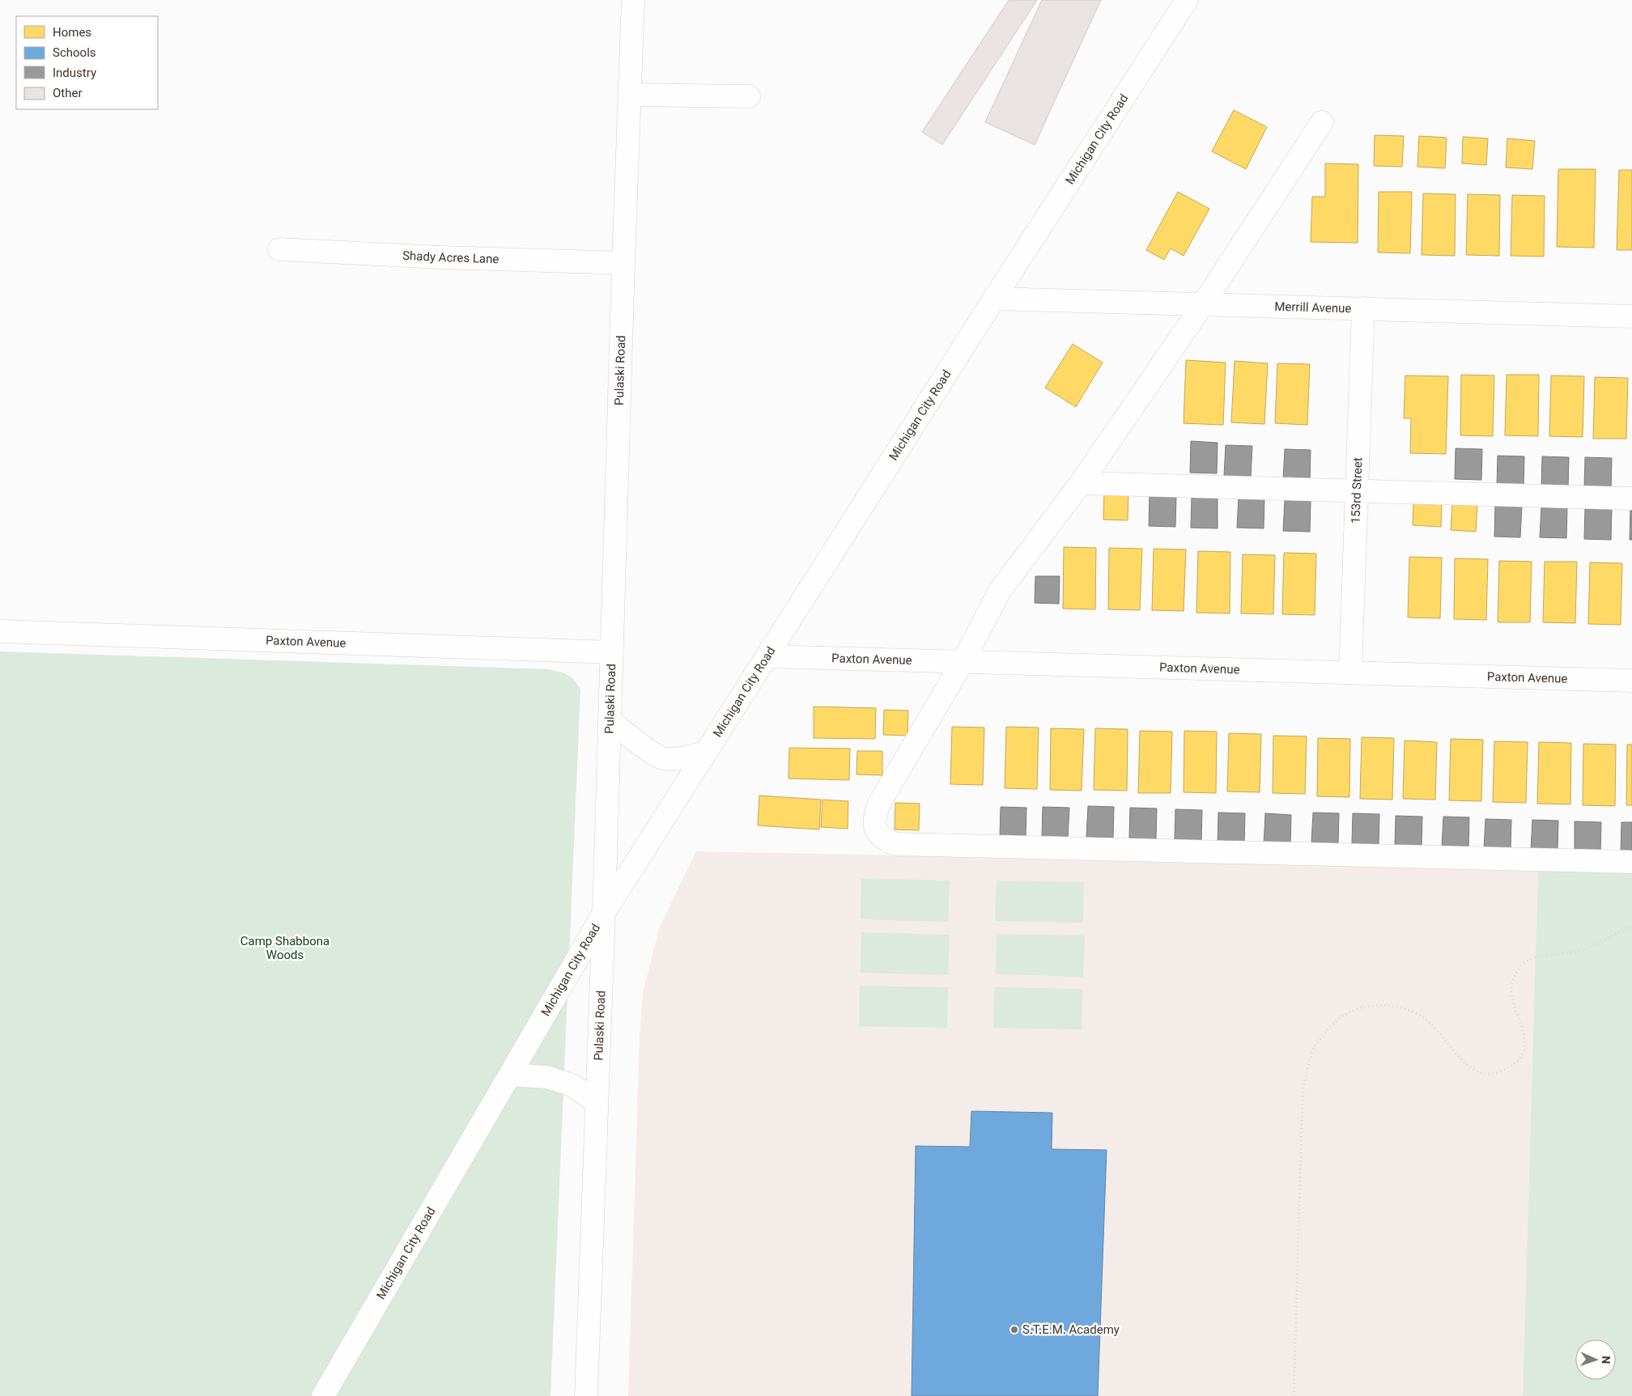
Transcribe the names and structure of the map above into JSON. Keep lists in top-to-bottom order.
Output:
{
  "streets": {
    "street": [
      "Michigan City Road",
      "Shady Acres Lane",
      "Merrill Avenue",
      "Pulaski Road",
      "153rd Street",
      "Paxton Avenue"
    ]
  },
  "crossings": [
    ["Michigan City Road", "Merrill Avenue"],
    ["Michigan City Road", "Pulaski Road"],
    ["Michigan City Road", "Paxton Avenue"],
    ["Shady Acres Lane", "Pulaski Road"],
    ["Merrill Avenue", "153rd Street"],
    ["Pulaski Road", "Paxton Avenue"],
    ["153rd Street", "Paxton Avenue"]
  ],
  "parks": ["Camp Shabbona Woods"],
  "places": ["S.T.E.M. Academy"],
  "legend": [
    "Homes",
    "Schools",
    "Industry",
    "Other"
  ],
  "north": "right"
}
